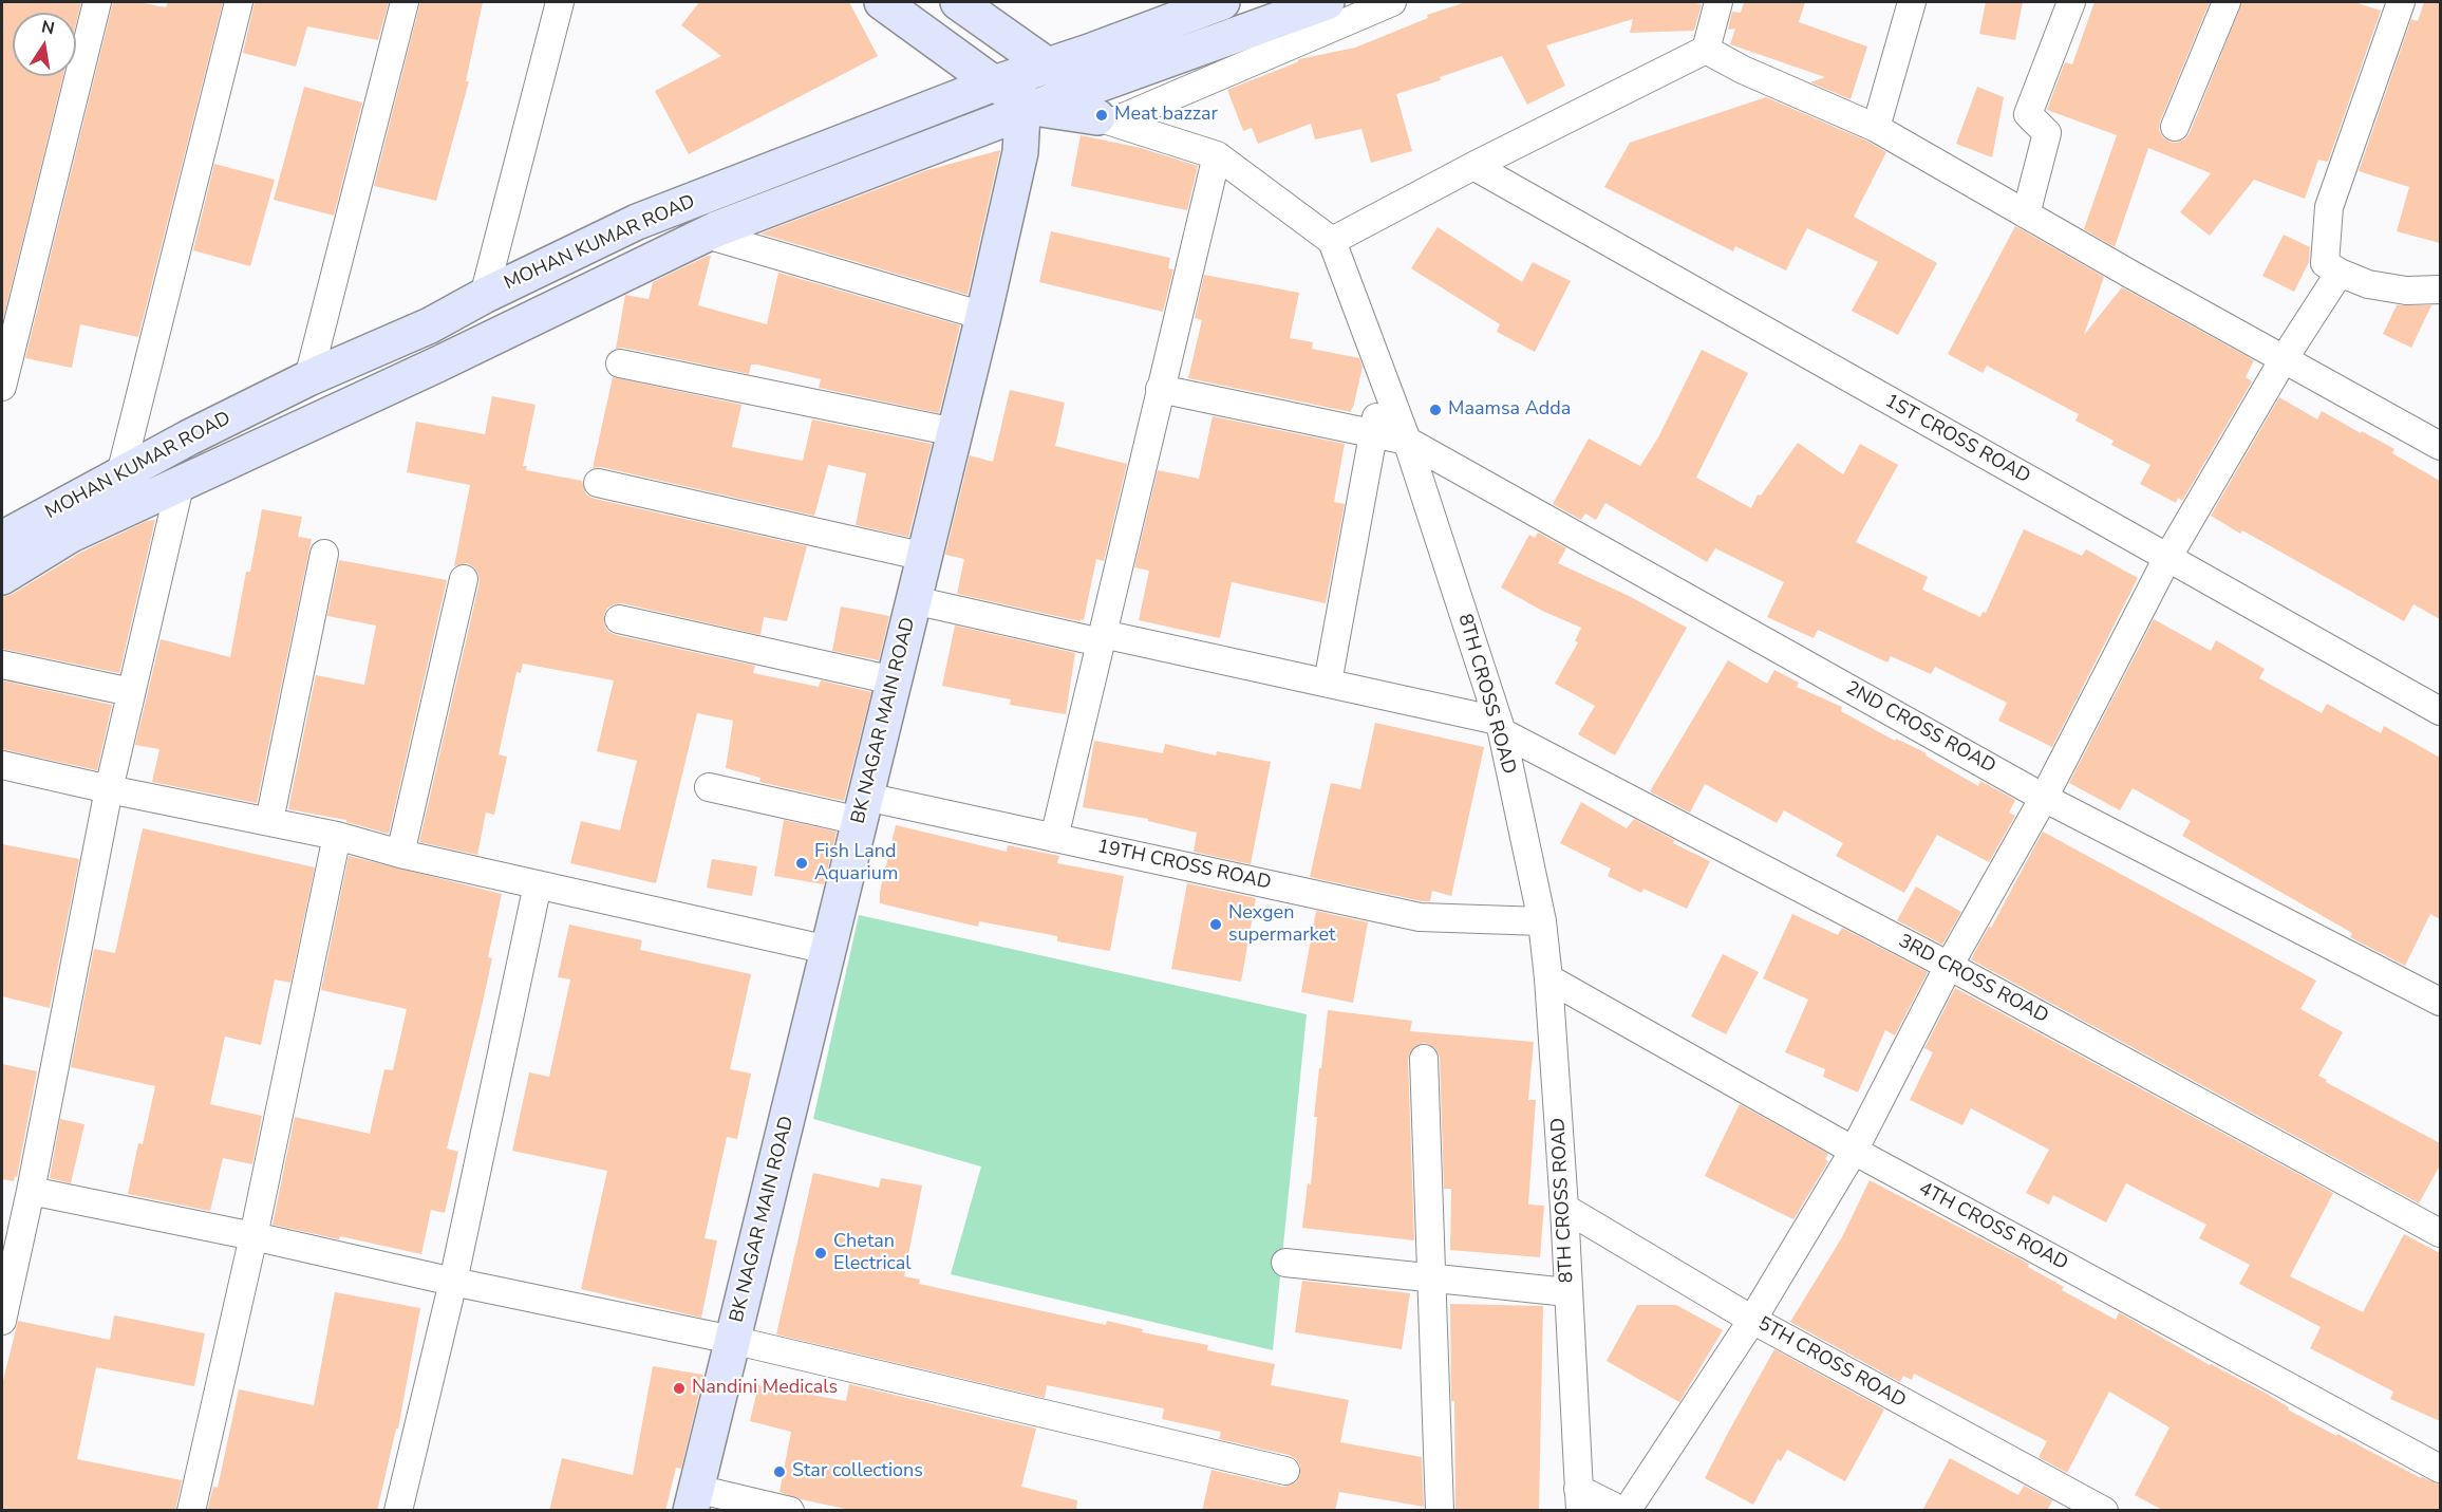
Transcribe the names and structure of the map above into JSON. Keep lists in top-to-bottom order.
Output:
{
  "streets": {
    "street": [
      "MOHAN KUMAR ROAD",
      "1ST CROSS ROAD",
      "8TH CROSS ROAD",
      "BK NAGAR MAIN ROAD",
      "2ND CROSS ROAD",
      "19TH CROSS ROAD",
      "3RD CROSS ROAD",
      "4TH CROSS ROAD",
      "5TH CROSS ROAD"
    ]
  },
  "crossings": [
    ["8TH CROSS ROAD", "2ND CROSS ROAD"],
    ["8TH CROSS ROAD", "19TH CROSS ROAD"],
    ["8TH CROSS ROAD", "3RD CROSS ROAD"],
    ["8TH CROSS ROAD", "4TH CROSS ROAD"],
    ["8TH CROSS ROAD", "5TH CROSS ROAD"],
    ["BK NAGAR MAIN ROAD", "19TH CROSS ROAD"],
    ["BK NAGAR MAIN ROAD", "3RD CROSS ROAD"]
  ],
  "places": [
    "Meat bazzar",
    "Maamsa Adda",
    "Fish Land Aquarium",
    "Nexgen supermarket",
    "Chetan Electrical",
    "Nandini Medicals",
    "Star collections"
  ],
  "north": "top"
}
